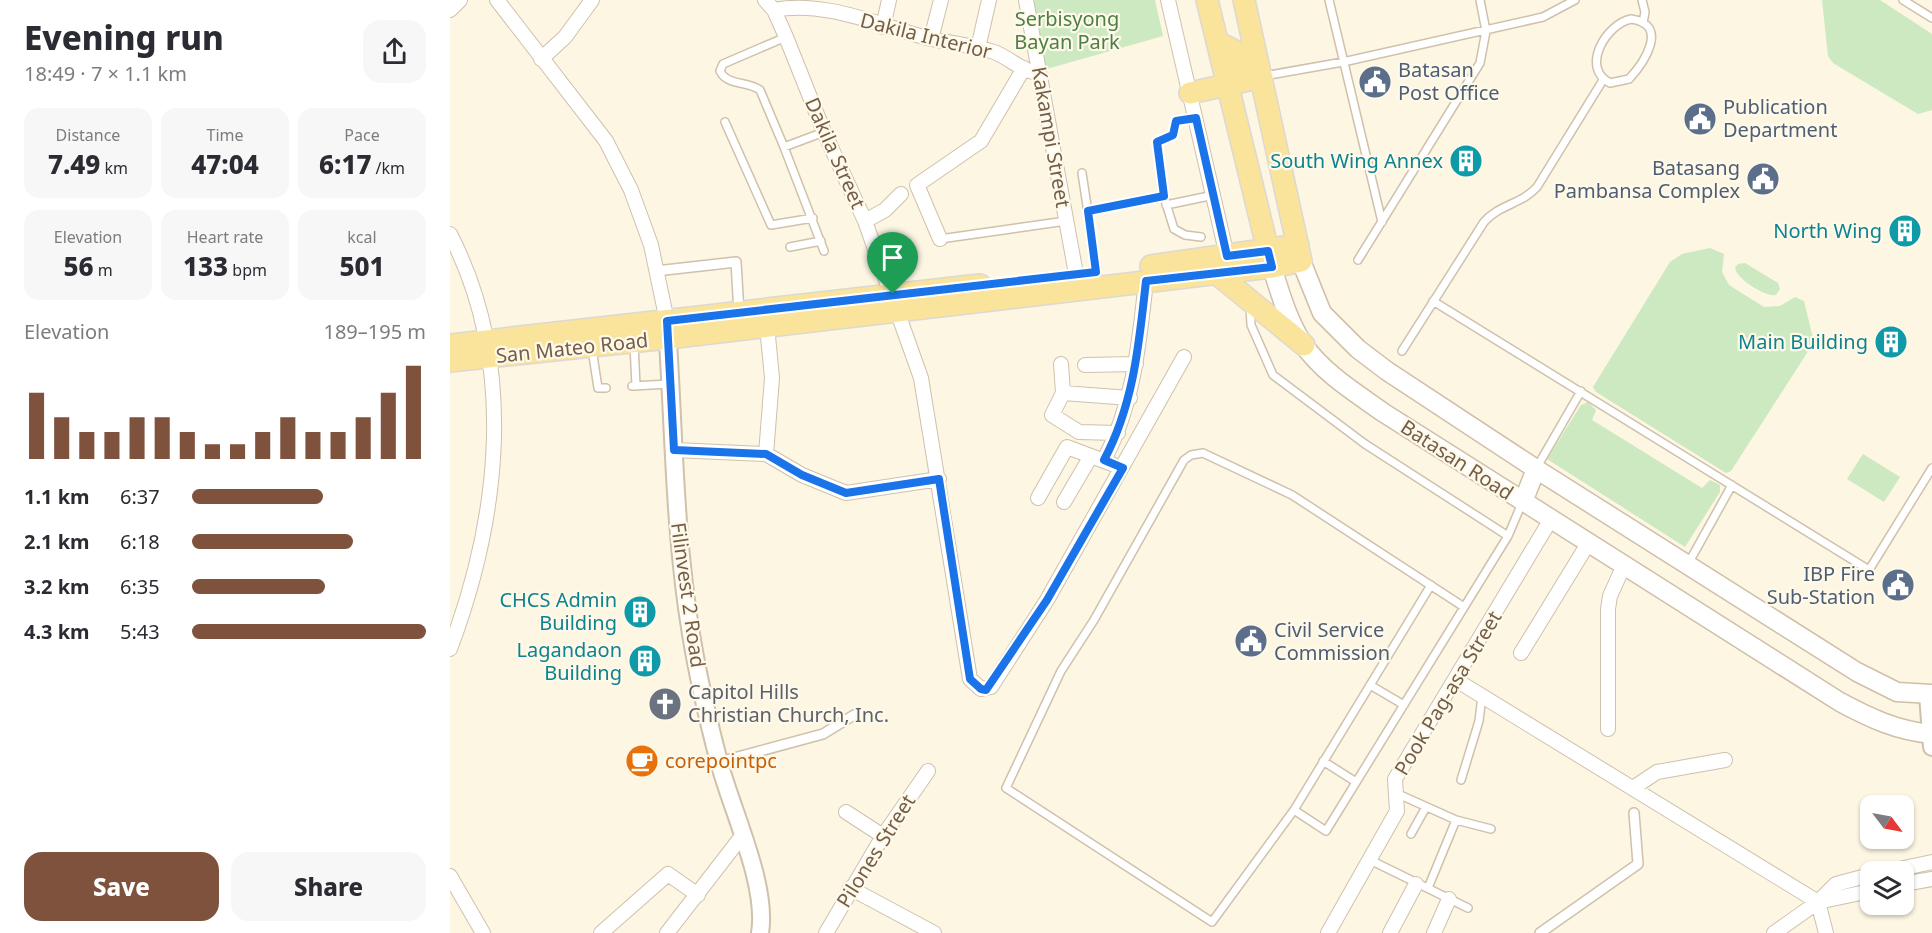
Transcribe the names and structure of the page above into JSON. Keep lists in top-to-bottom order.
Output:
{
  "streets": {
    "main road": ["San Mateo Road", "Batasan Road"],
    "street": [
      "Dakila Interior",
      "Kakampi Street",
      "Dakila Street",
      "Filinvest 2 Road",
      "Pook Pag-asa Street",
      "Pilones Street"
    ]
  },
  "crossings": [
    ["Dakila Interior", "Kakampi Street"],
    ["Dakila Interior", "Dakila Street"],
    ["Kakampi Street", "San Mateo Road"],
    ["Dakila Street", "San Mateo Road"],
    ["San Mateo Road", "Batasan Road"],
    ["San Mateo Road", "Filinvest 2 Road"],
    ["Batasan Road", "Pook Pag-asa Street"]
  ],
  "parks": ["Serbisyong Bayan Park"],
  "places": {
    "public building": [
      "Batasan Post Office",
      "Publication Department",
      "Batasang Pambansa Complex",
      "IBP Fire Sub-Station",
      "Civil Service Commission"
    ],
    "building": [
      "South Wing Annex",
      "North Wing",
      "Main Building",
      "CHCS Admin Building",
      "Lagandaon Building"
    ],
    "church": ["Capitol Hills Christian Church, Inc."],
    "cafe": ["corepointpc"]
  },
  "north": "bottom right",
  "page": {
    "heading": ["Evening run", "18:49 · 7 × 1.1 km"],
    "stats": [
      ["Distance", "7.49 km"],
      ["Time", "47:04"],
      ["Pace", "6:17 /km"],
      ["Elevation", "56 m"],
      ["Heart rate", "133 bpm"],
      ["kcal", "501"]
    ],
    "chart": ["Elevation", "189–195 m"],
    "list": [
      {
        "name": "1.1 km",
        "note": "6:37"
      },
      {
        "name": "2.1 km",
        "note": "6:18"
      },
      {
        "name": "3.2 km",
        "note": "6:35"
      },
      {
        "name": "4.3 km",
        "note": "5:43"
      }
    ],
    "buttons": ["Save", "Share"]
  }
}
